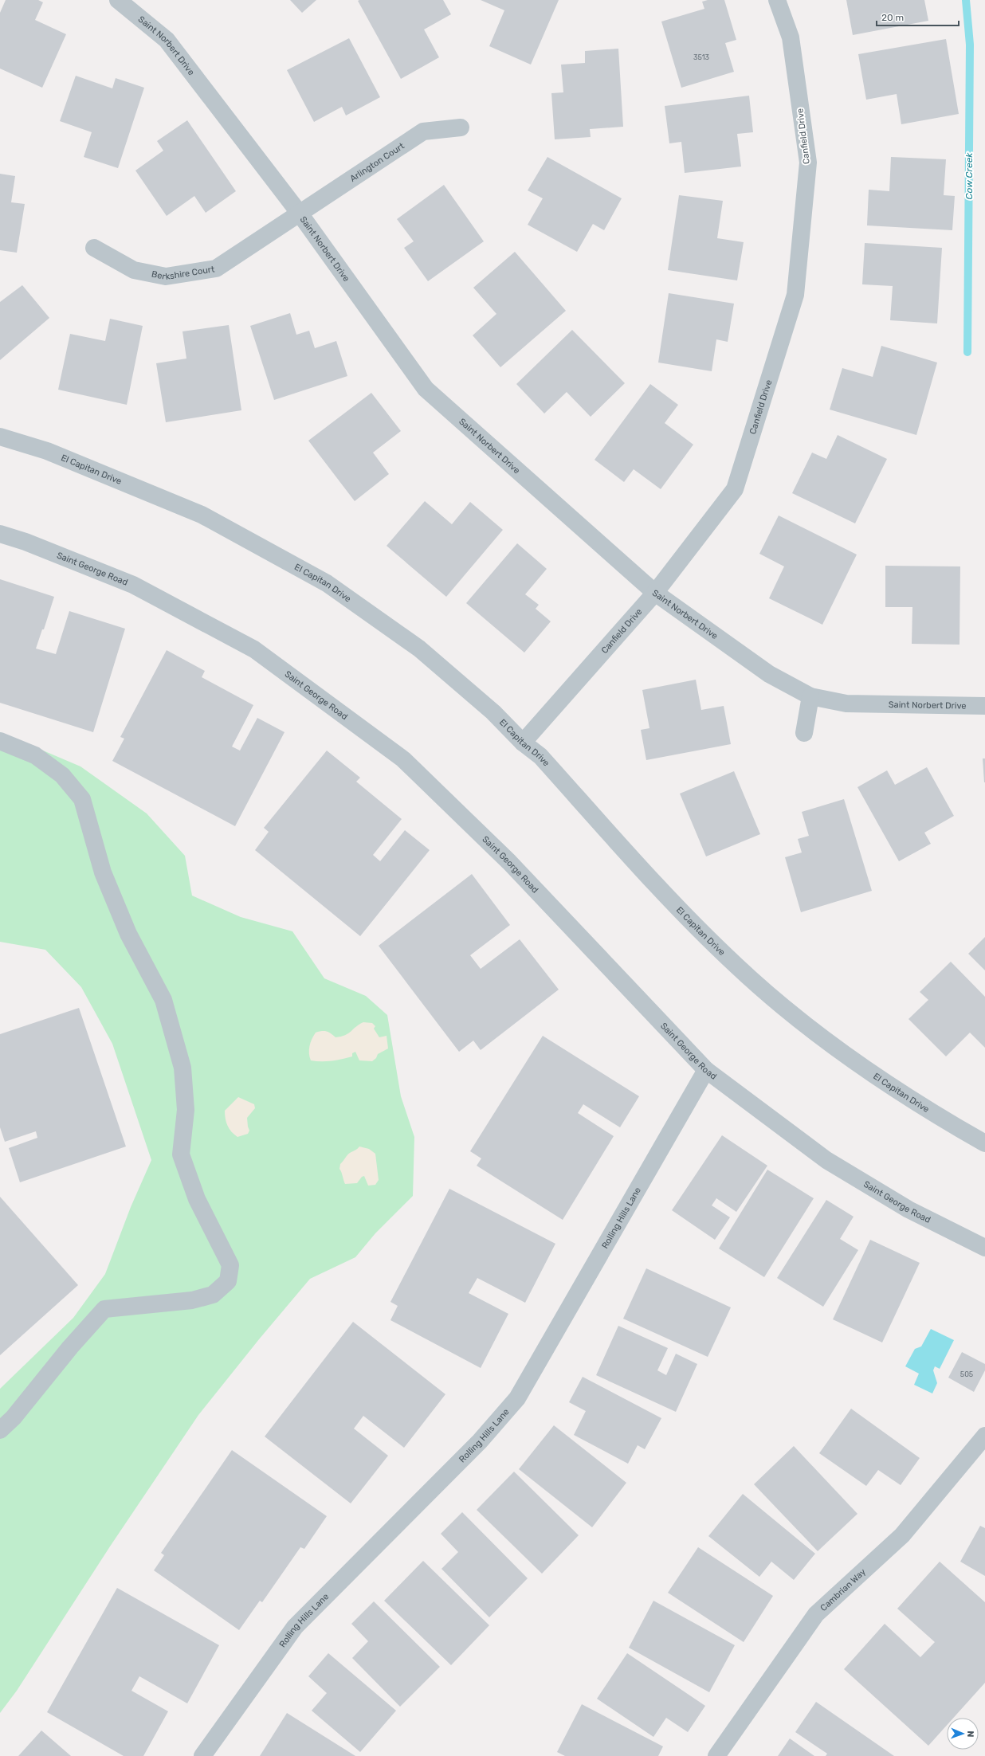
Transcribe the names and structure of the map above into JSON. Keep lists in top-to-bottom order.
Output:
{
  "streets": {
    "street": [
      "Saint Norbert Drive",
      "Canfield Drive",
      "Arlington Court",
      "Berkshire Court",
      "El Capitan Drive",
      "Saint George Road",
      "Rolling Hills Lane",
      "Cambrian Way"
    ]
  },
  "crossings": [
    ["Saint Norbert Drive", "Canfield Drive"],
    ["Saint Norbert Drive", "Arlington Court"],
    ["Saint Norbert Drive", "Berkshire Court"],
    ["Canfield Drive", "El Capitan Drive"],
    ["Arlington Court", "Berkshire Court"],
    ["Saint George Road", "Rolling Hills Lane"]
  ],
  "water": ["Cow Creek"],
  "house_numbers": ["3513", "505"],
  "scale_bar": "20 m",
  "north": "right"
}
